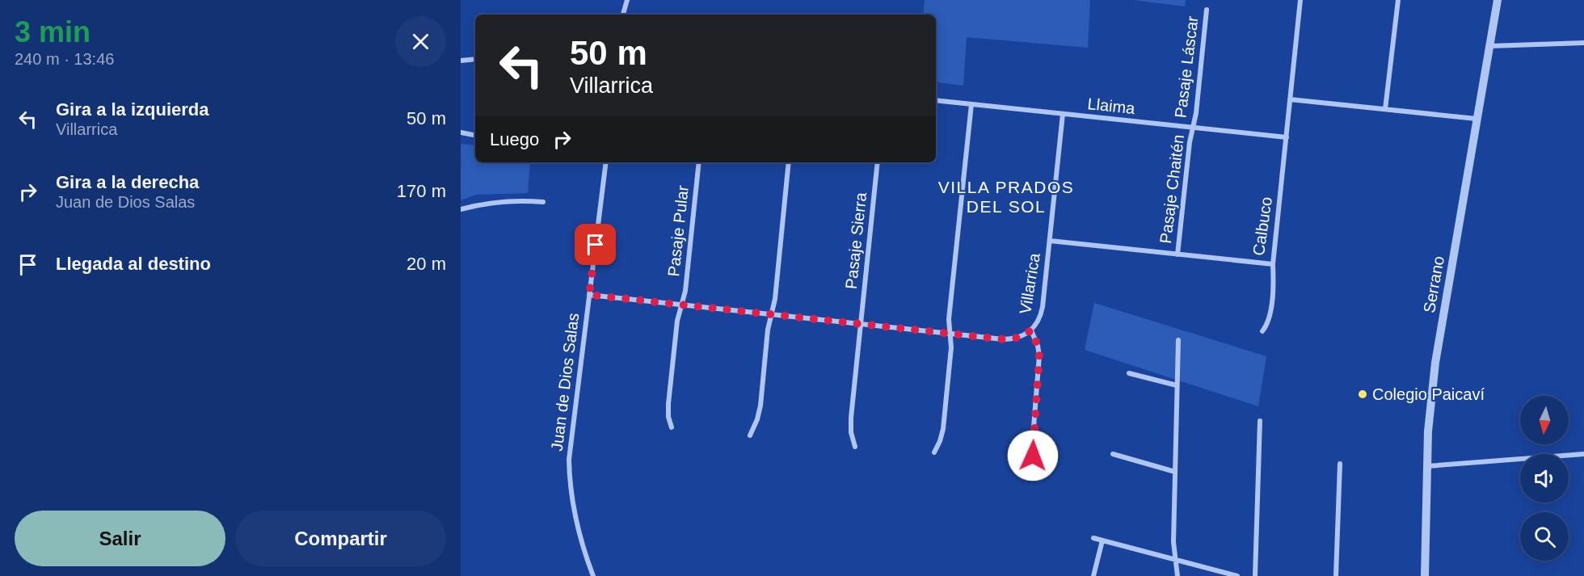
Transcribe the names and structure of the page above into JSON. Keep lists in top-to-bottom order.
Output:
{
  "streets": {
    "street": [
      "Pasaje Láscar",
      "Llaima",
      "Pasaje Chaitén",
      "Calbuco",
      "Pasaje Pular",
      "Pasaje Sierra",
      "Villarrica",
      "Serrano",
      "Juan de Dios Salas"
    ]
  },
  "crossings": [
    ["Pasaje Láscar", "Llaima"],
    ["Pasaje Láscar", "Pasaje Chaitén"],
    ["Llaima", "Pasaje Chaitén"],
    ["Llaima", "Calbuco"],
    ["Llaima", "Villarrica"],
    ["Pasaje Chaitén", "Calbuco"],
    ["Calbuco", "Villarrica"],
    ["Pasaje Pular", "Villarrica"],
    ["Pasaje Sierra", "Villarrica"],
    ["Villarrica", "Juan de Dios Salas"]
  ],
  "districts": ["VILLA PRADOS DEL SOL"],
  "places": ["Colegio Paicaví"],
  "north": "bottom",
  "page": {
    "heading": ["3 min", "240 m · 13:46"],
    "turn": ["50 m", "Villarrica"],
    "list": [
      {
        "name": "Gira a la izquierda",
        "note": "Villarrica",
        "value": "50 m"
      },
      {
        "name": "Gira a la derecha",
        "note": "Juan de Dios Salas",
        "value": "170 m"
      },
      {
        "name": "Llegada al destino",
        "value": "20 m"
      }
    ],
    "then": "Luego",
    "buttons": ["Salir", "Compartir"]
  }
}
